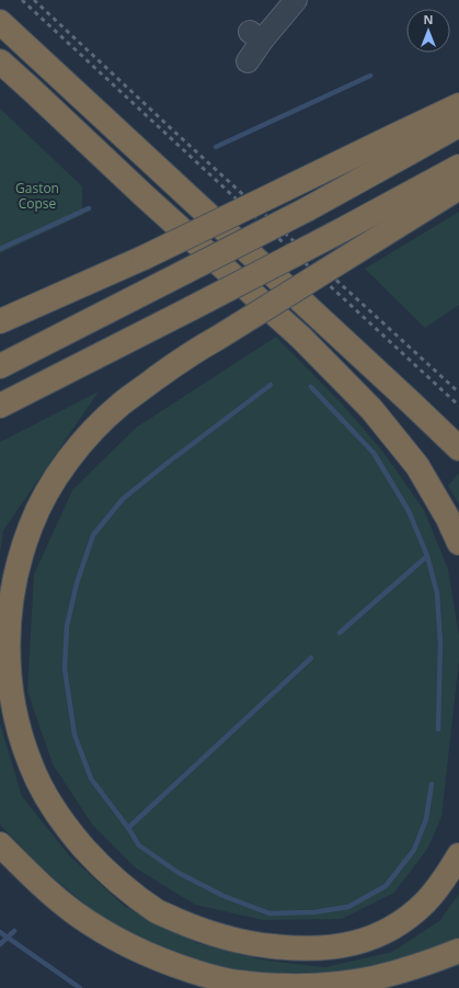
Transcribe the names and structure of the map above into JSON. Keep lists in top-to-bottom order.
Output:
{
  "parks": ["Gaston Copse"],
  "north": "top"
}
